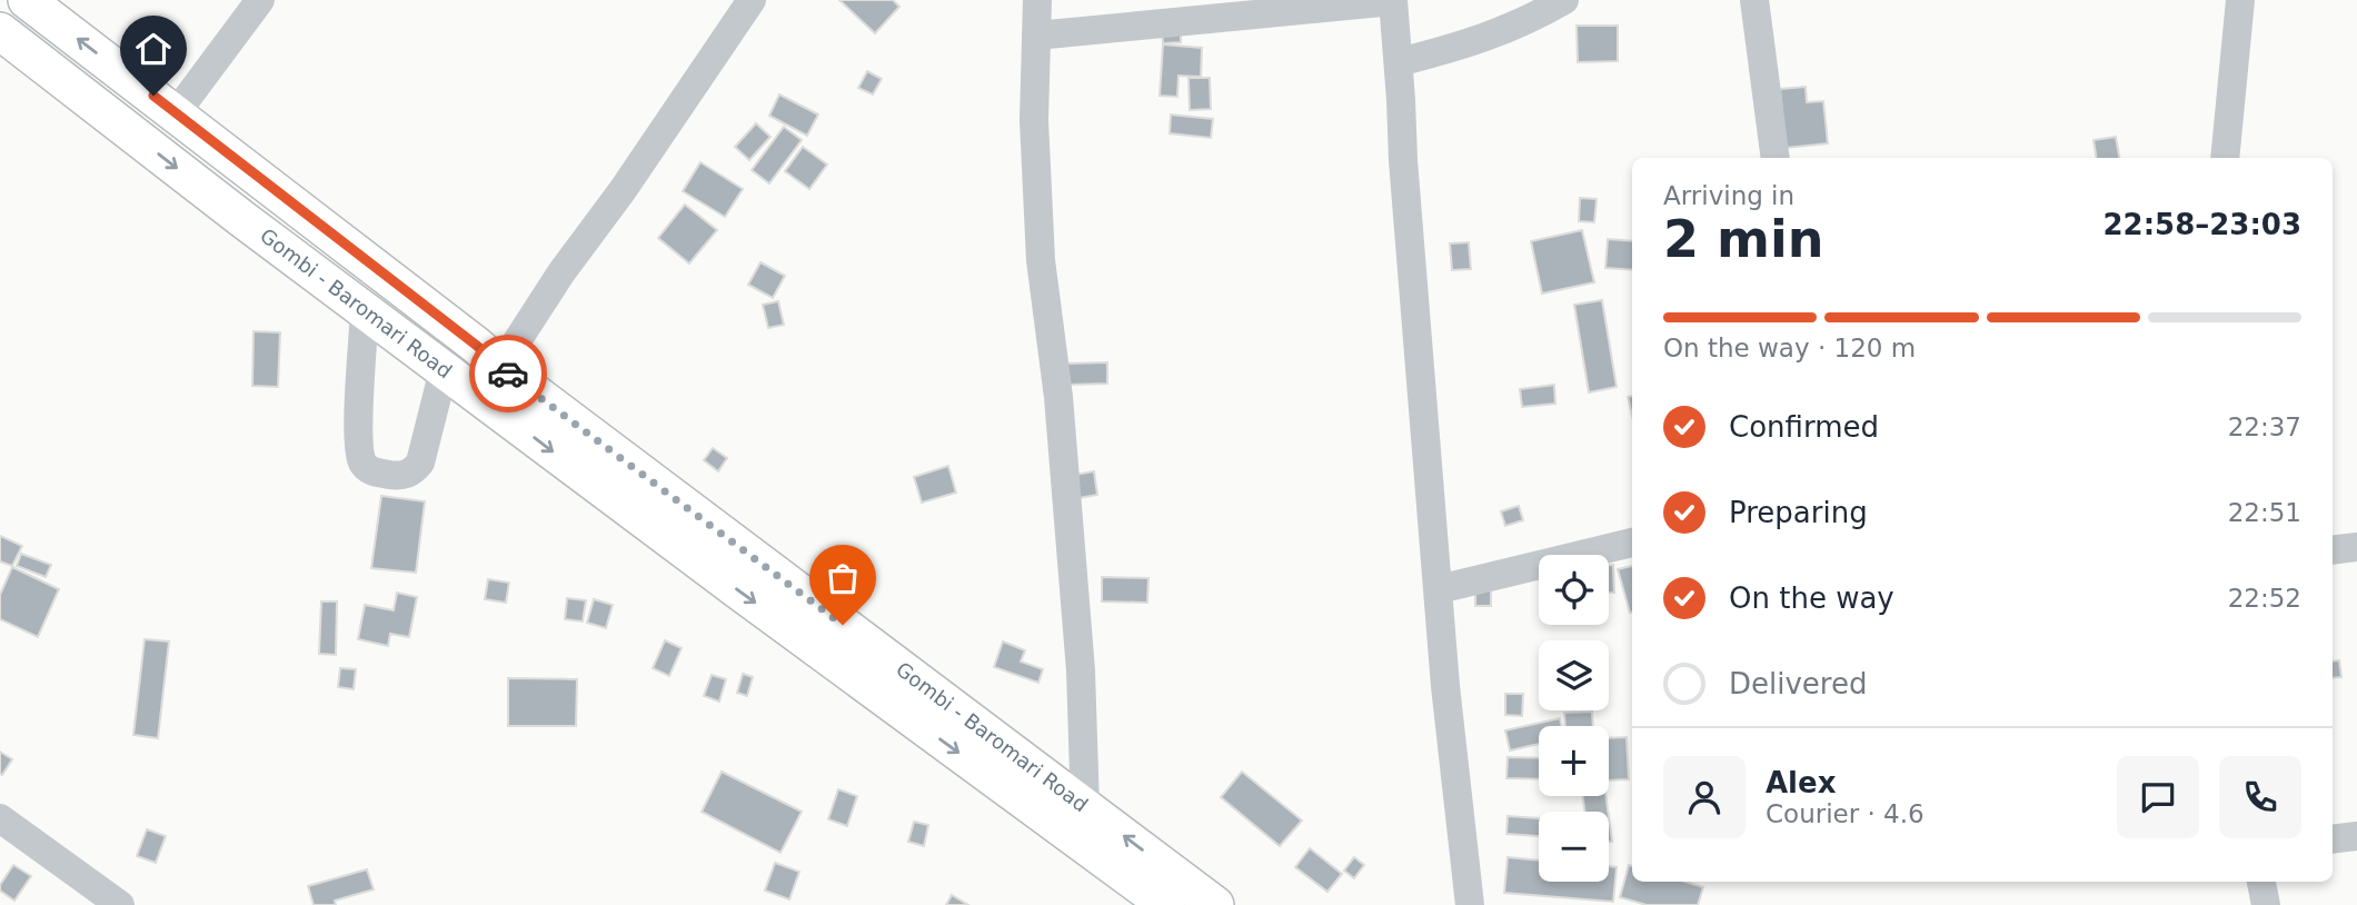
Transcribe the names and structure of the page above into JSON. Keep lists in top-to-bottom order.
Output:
{
  "streets": {
    "main road": ["Gombi - Baromari Road"]
  },
  "page": {
    "heading": ["2 min", "Arriving in", "22:58–23:03"],
    "panel": ["Alex", "Courier · 4.6"],
    "bar": "On the way · 120 m",
    "list": [
      ["Confirmed", "22:37"],
      ["Preparing", "22:51"],
      ["On the way", "22:52"],
      "Delivered"
    ],
    "map_buttons": ["+", "−"]
  }
}
